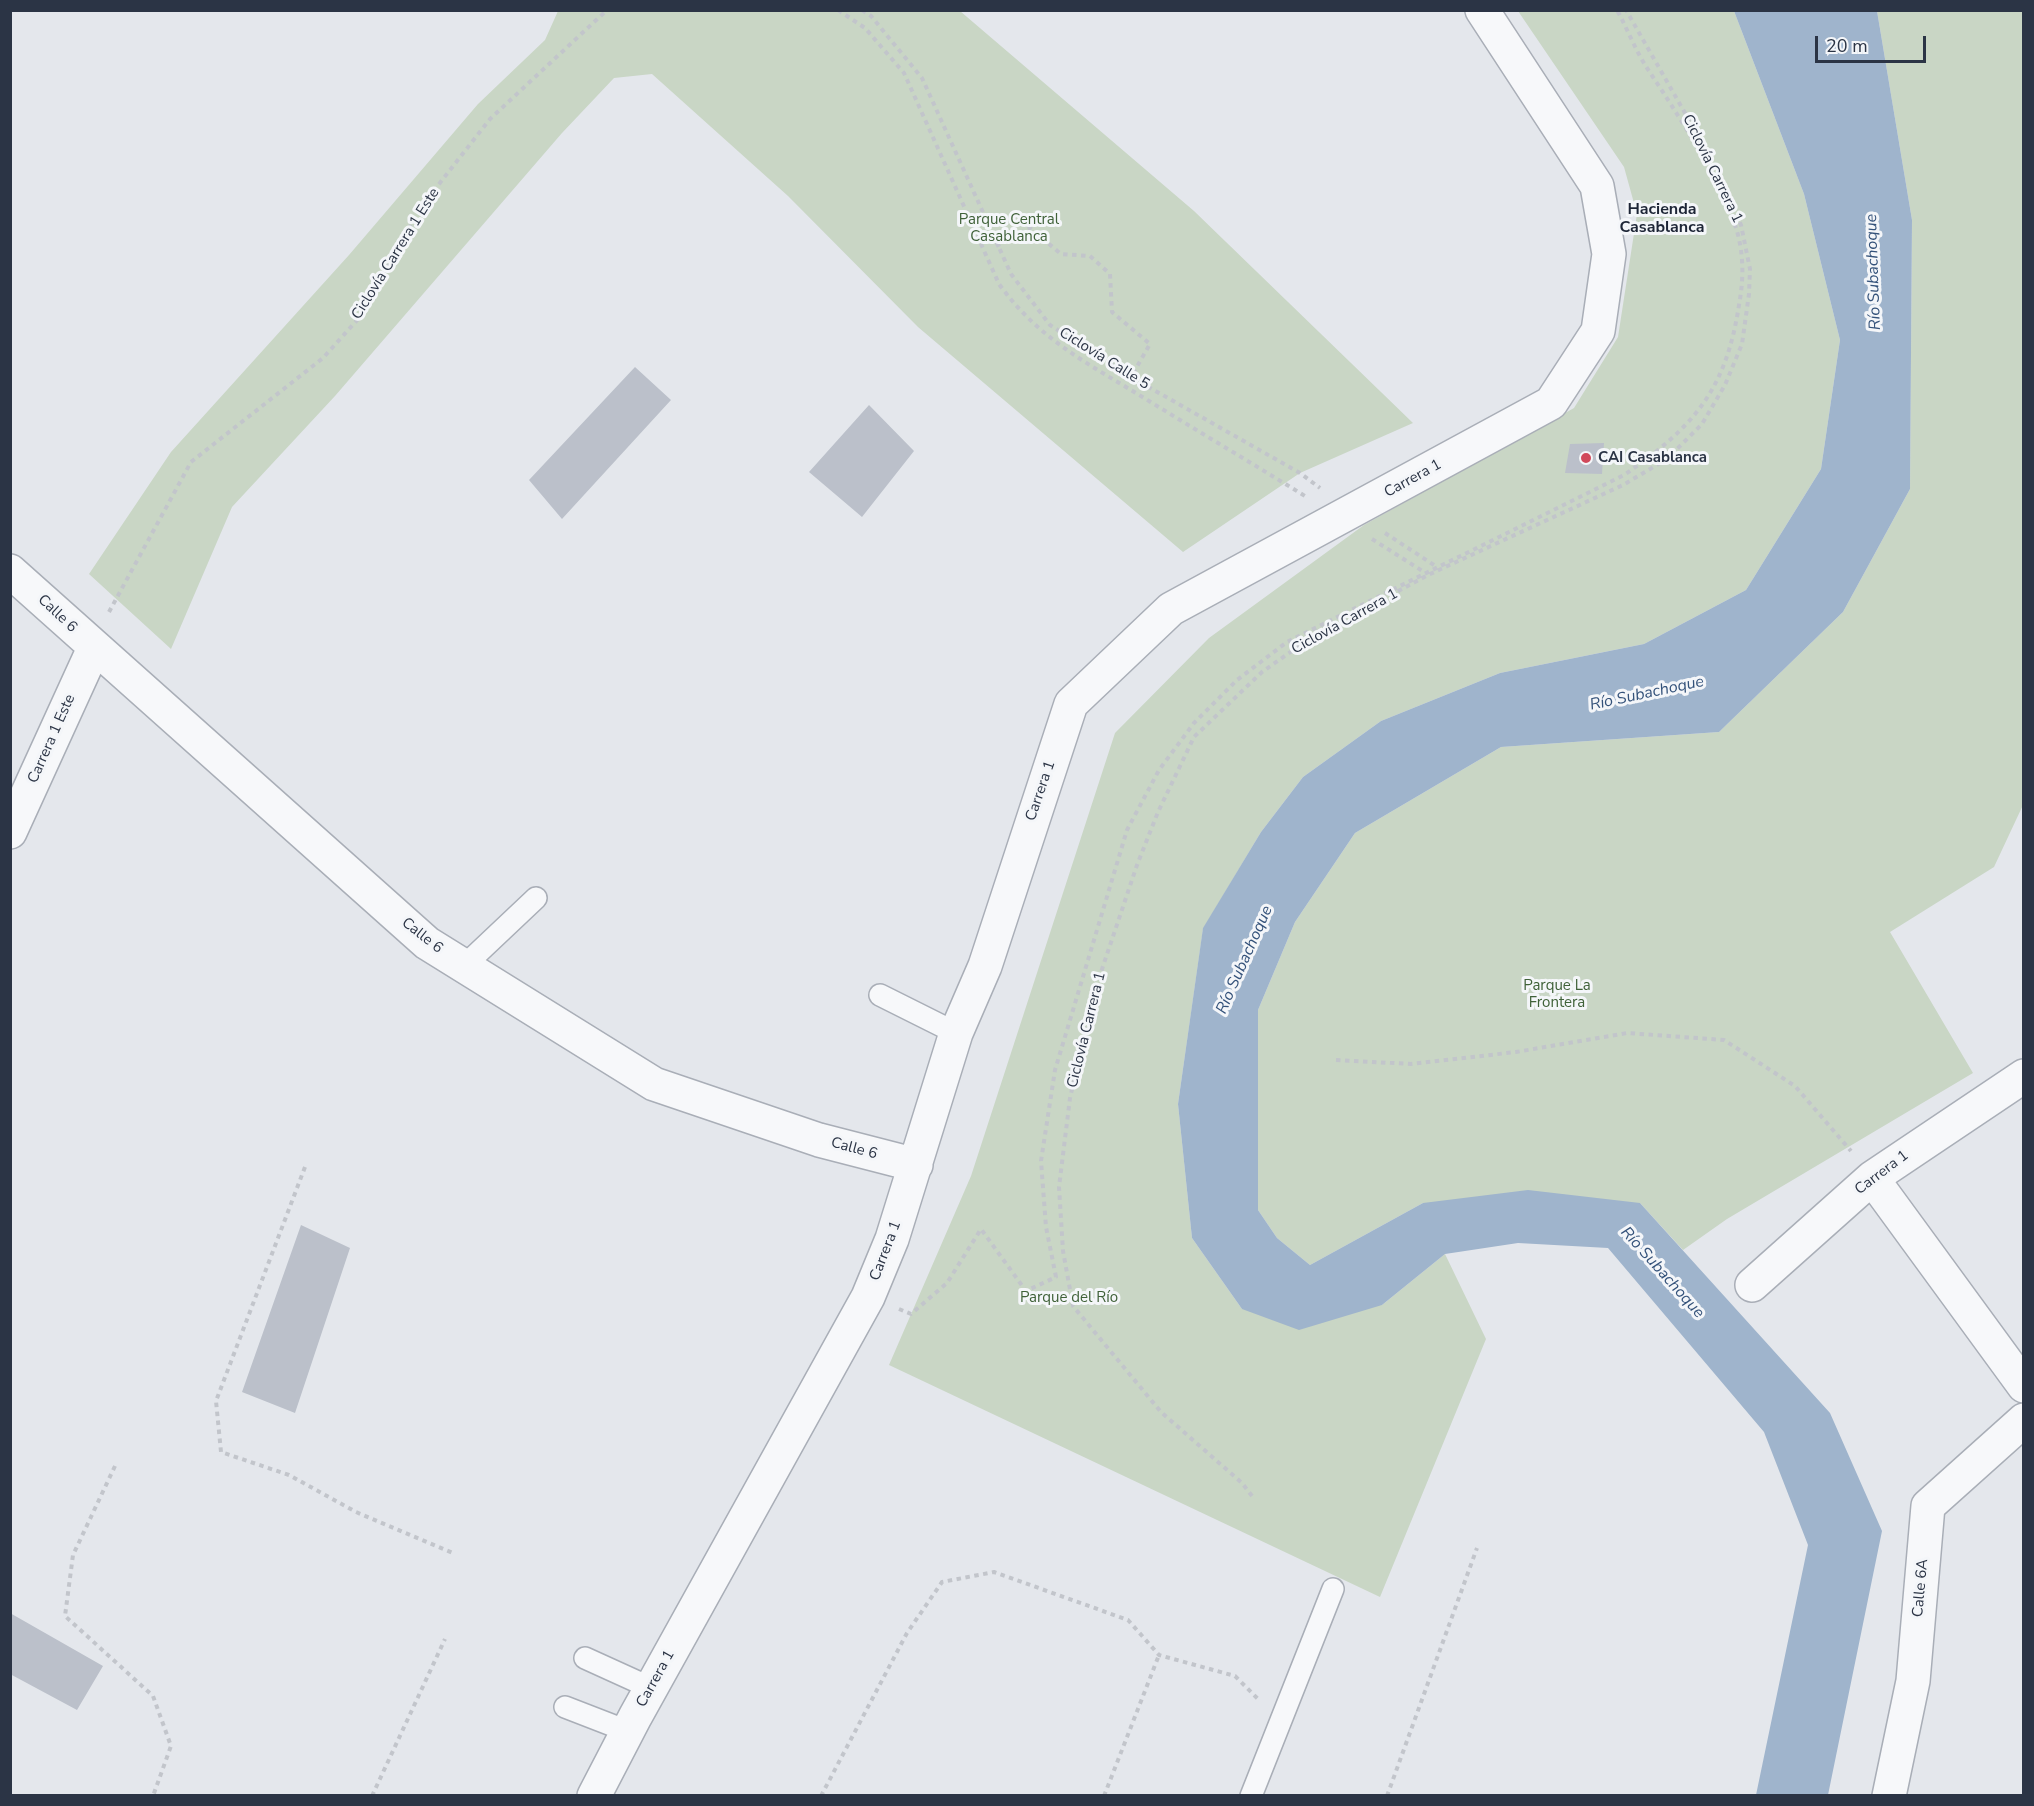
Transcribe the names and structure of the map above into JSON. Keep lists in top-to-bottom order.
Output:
{
  "streets": {
    "street": [
      "Carrera 1",
      "Calle 6",
      "Carrera 1 Este",
      "Calle 6A"
    ],
    "path": ["Ciclovía Carrera 1", "Ciclovía Carrera 1 Este", "Ciclovía Calle 5"]
  },
  "crossings": [
    ["Ciclovía Carrera 1", "Ciclovía Calle 5"],
    ["Ciclovía Carrera 1 Este", "Calle 6"],
    ["Ciclovía Carrera 1 Este", "Carrera 1 Este"],
    ["Ciclovía Calle 5", "Carrera 1"],
    ["Carrera 1", "Calle 6"],
    ["Calle 6", "Carrera 1 Este"]
  ],
  "districts": ["Hacienda Casablanca"],
  "water": ["Río Subachoque"],
  "parks": ["Parque Central Casablanca", "Parque La Frontera", "Parque del Río"],
  "places": ["CAI Casablanca"],
  "scale_bar": "20 m"
}
